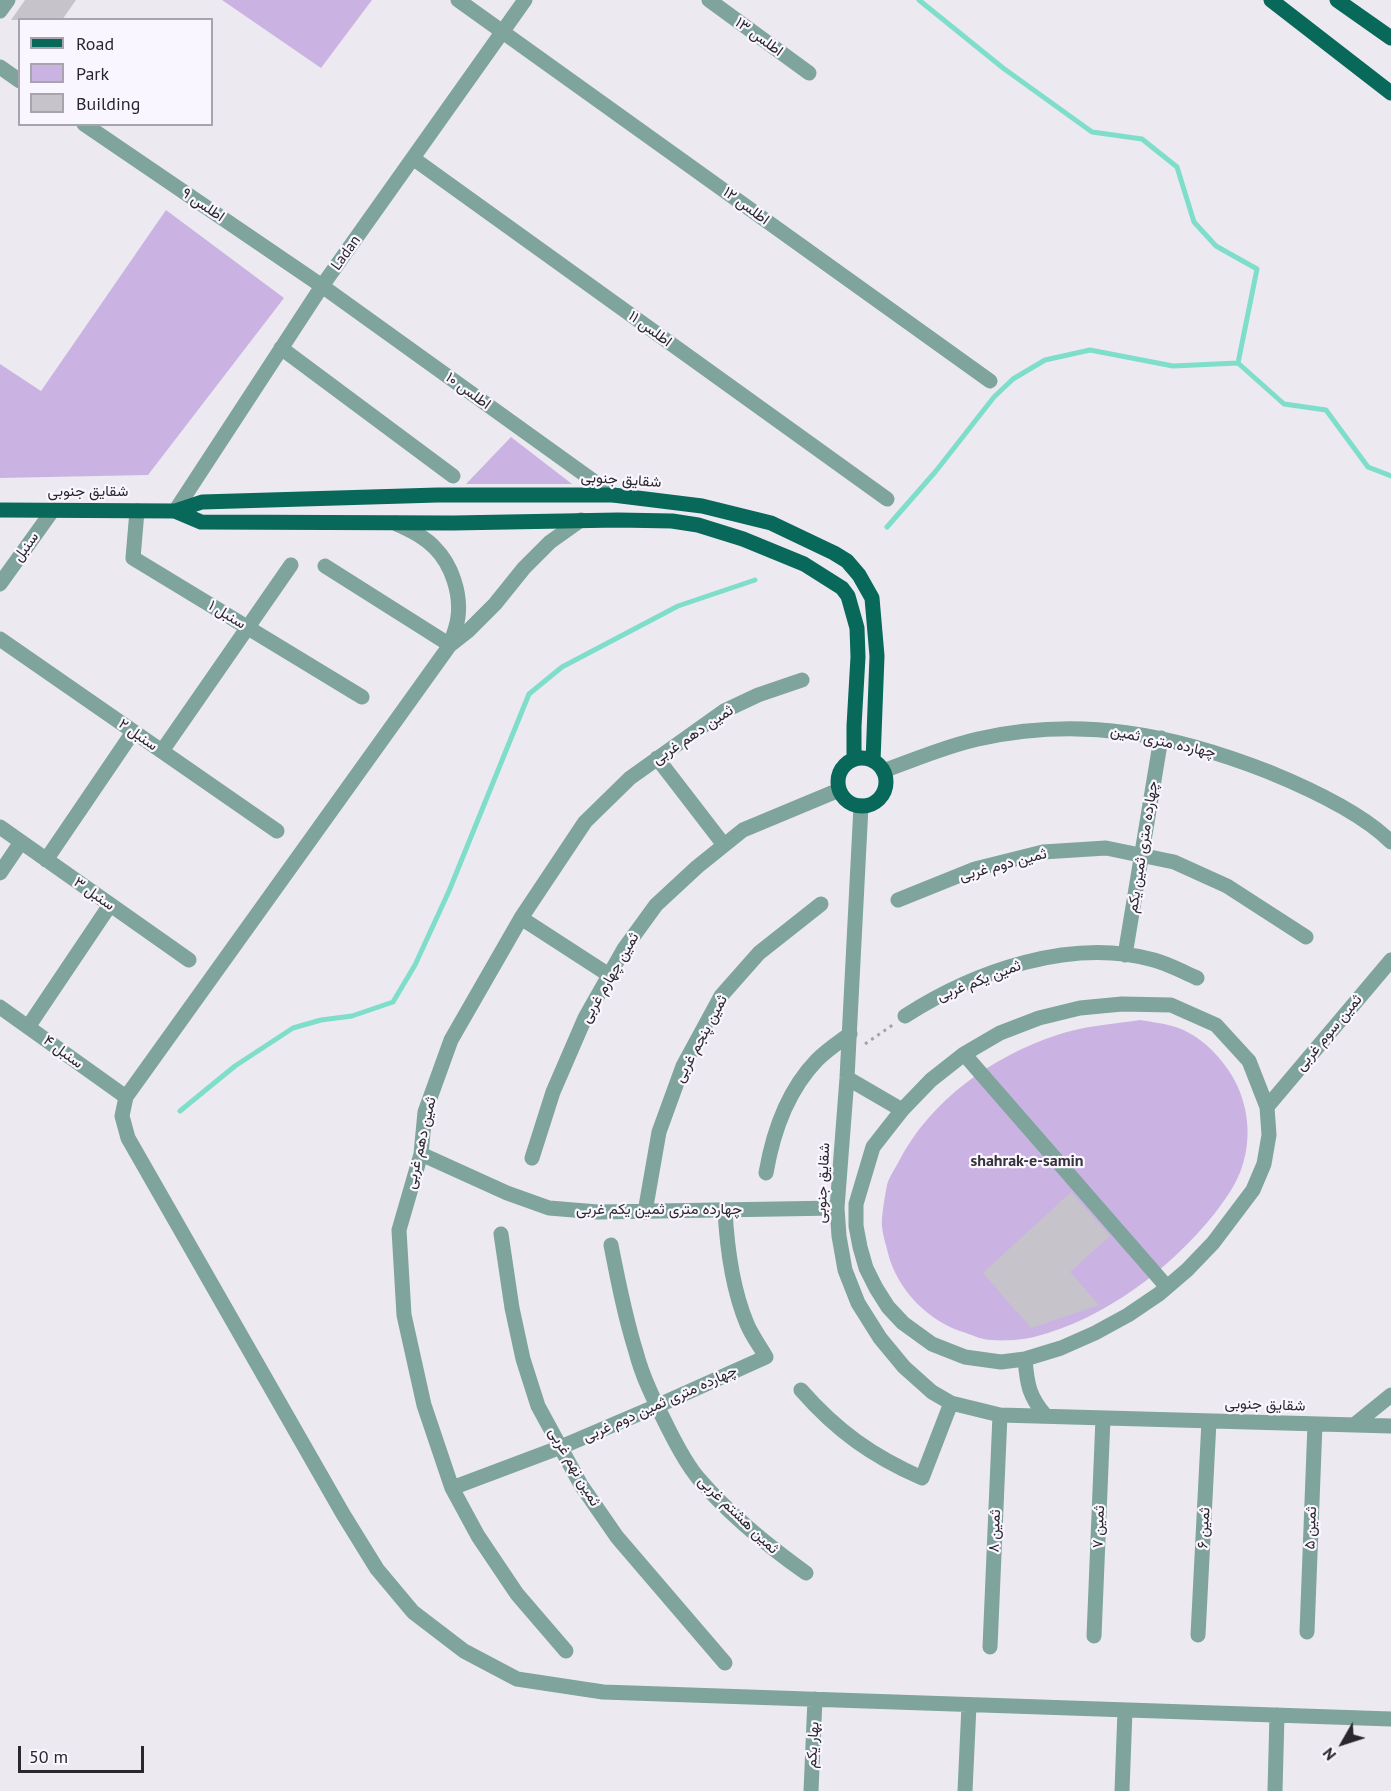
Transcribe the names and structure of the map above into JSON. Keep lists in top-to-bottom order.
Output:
{
  "streets": {
    "main road": ["شقایق جنوبی"],
    "street": [
      "اطلس ۱۳",
      "اطلس ۹",
      "اطلس ۱۲",
      "Ladan",
      "اطلس ۱۱",
      "اطلس ۱۰",
      "سنبل",
      "سنبل ۱",
      "سنبل ۲",
      "ثمین دهم غربی",
      "چهارده متری ثمین",
      "چهارده متری ثمین یکم",
      "ثمین دوم غربی",
      "سنبل ۳",
      "ثمین چهارم غربی",
      "ثمین یکم غربی",
      "ثمین سوم غربی",
      "ثمین پنجم غربی",
      "سنبل ۴",
      "چهارده متری ثمین یکم غربی",
      "چهارده متری ثمین دوم غربی",
      "ثمین نهم غربی",
      "ثمین هشتم غربی",
      "ثمین ۷",
      "ثمین ۶",
      "ثمین ۵",
      "ثمین ۸",
      "بهار یکم"
    ]
  },
  "crossings": [
    ["اطلس ۹", "Ladan"],
    ["اطلس ۹", "اطلس ۱۰"],
    ["اطلس ۱۲", "Ladan"],
    ["Ladan", "اطلس ۱۱"],
    ["Ladan", "اطلس ۱۰"],
    ["Ladan", "شقایق جنوبی"],
    ["اطلس ۱۰", "شقایق جنوبی"],
    ["شقایق جنوبی", "سنبل"],
    ["شقایق جنوبی", "سنبل ۱"],
    ["شقایق جنوبی", "چهارده متری ثمین"],
    ["شقایق جنوبی", "ثمین چهارم غربی"],
    ["شقایق جنوبی", "چهارده متری ثمین یکم غربی"],
    ["شقایق جنوبی", "ثمین ۷"],
    ["شقایق جنوبی", "ثمین ۶"],
    ["شقایق جنوبی", "ثمین ۵"],
    ["شقایق جنوبی", "ثمین ۸"],
    ["ثمین دهم غربی", "چهارده متری ثمین یکم غربی"],
    ["ثمین دهم غربی", "چهارده متری ثمین دوم غربی"],
    ["چهارده متری ثمین", "چهارده متری ثمین یکم"],
    ["چهارده متری ثمین", "ثمین چهارم غربی"],
    ["چهارده متری ثمین یکم", "ثمین دوم غربی"],
    ["چهارده متری ثمین یکم", "ثمین یکم غربی"],
    ["ثمین پنجم غربی", "چهارده متری ثمین یکم غربی"],
    ["چهارده متری ثمین یکم غربی", "چهارده متری ثمین دوم غربی"],
    ["چهارده متری ثمین دوم غربی", "ثمین نهم غربی"],
    ["چهارده متری ثمین دوم غربی", "ثمین هشتم غربی"]
  ],
  "districts": ["shahrak-e-samin"],
  "legend": ["Road", "Park", "Building"],
  "scale_bar": "50 m",
  "north": "bottom left"
}
